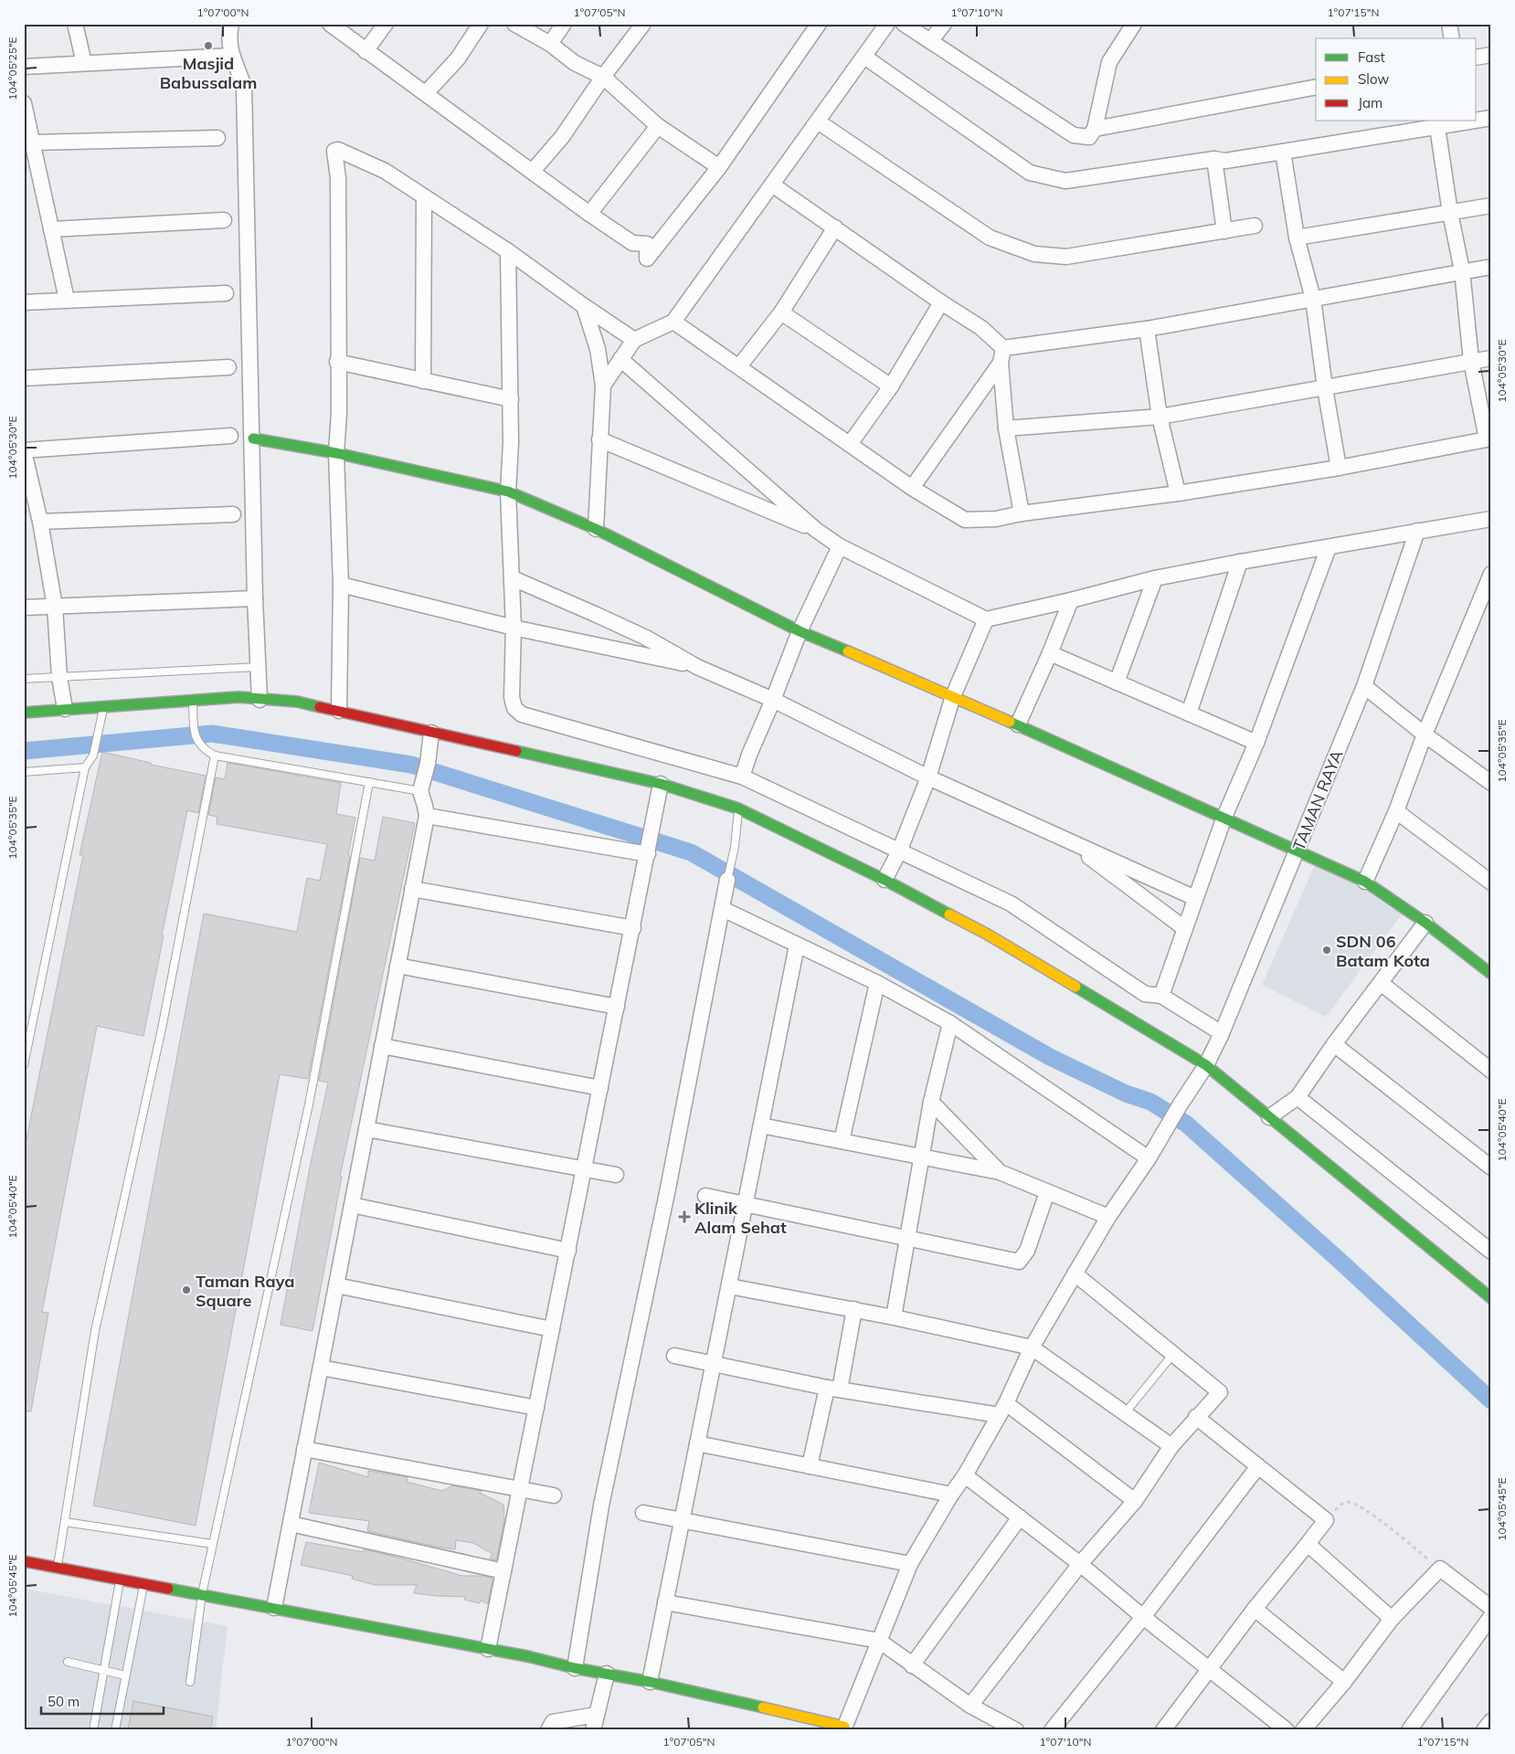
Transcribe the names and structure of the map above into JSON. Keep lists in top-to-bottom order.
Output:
{
  "streets": {
    "street": ["TAMAN RAYA"]
  },
  "places": {
    "other": ["Masjid Babussalam", "SDN 06 Batam Kota", "Taman Raya Square"],
    "health": ["Klinik Alam Sehat"]
  },
  "legend": ["Fast", "Slow", "Jam"],
  "scale_bar": "50 m",
  "coordinates": [
    "1°07'00\"N",
    "1°07'05\"N",
    "1°07'10\"N",
    "1°07'15\"N",
    "104°05'25\"E",
    "104°05'30\"E",
    "104°05'35\"E",
    "104°05'40\"E",
    "104°05'45\"E"
  ]
}
